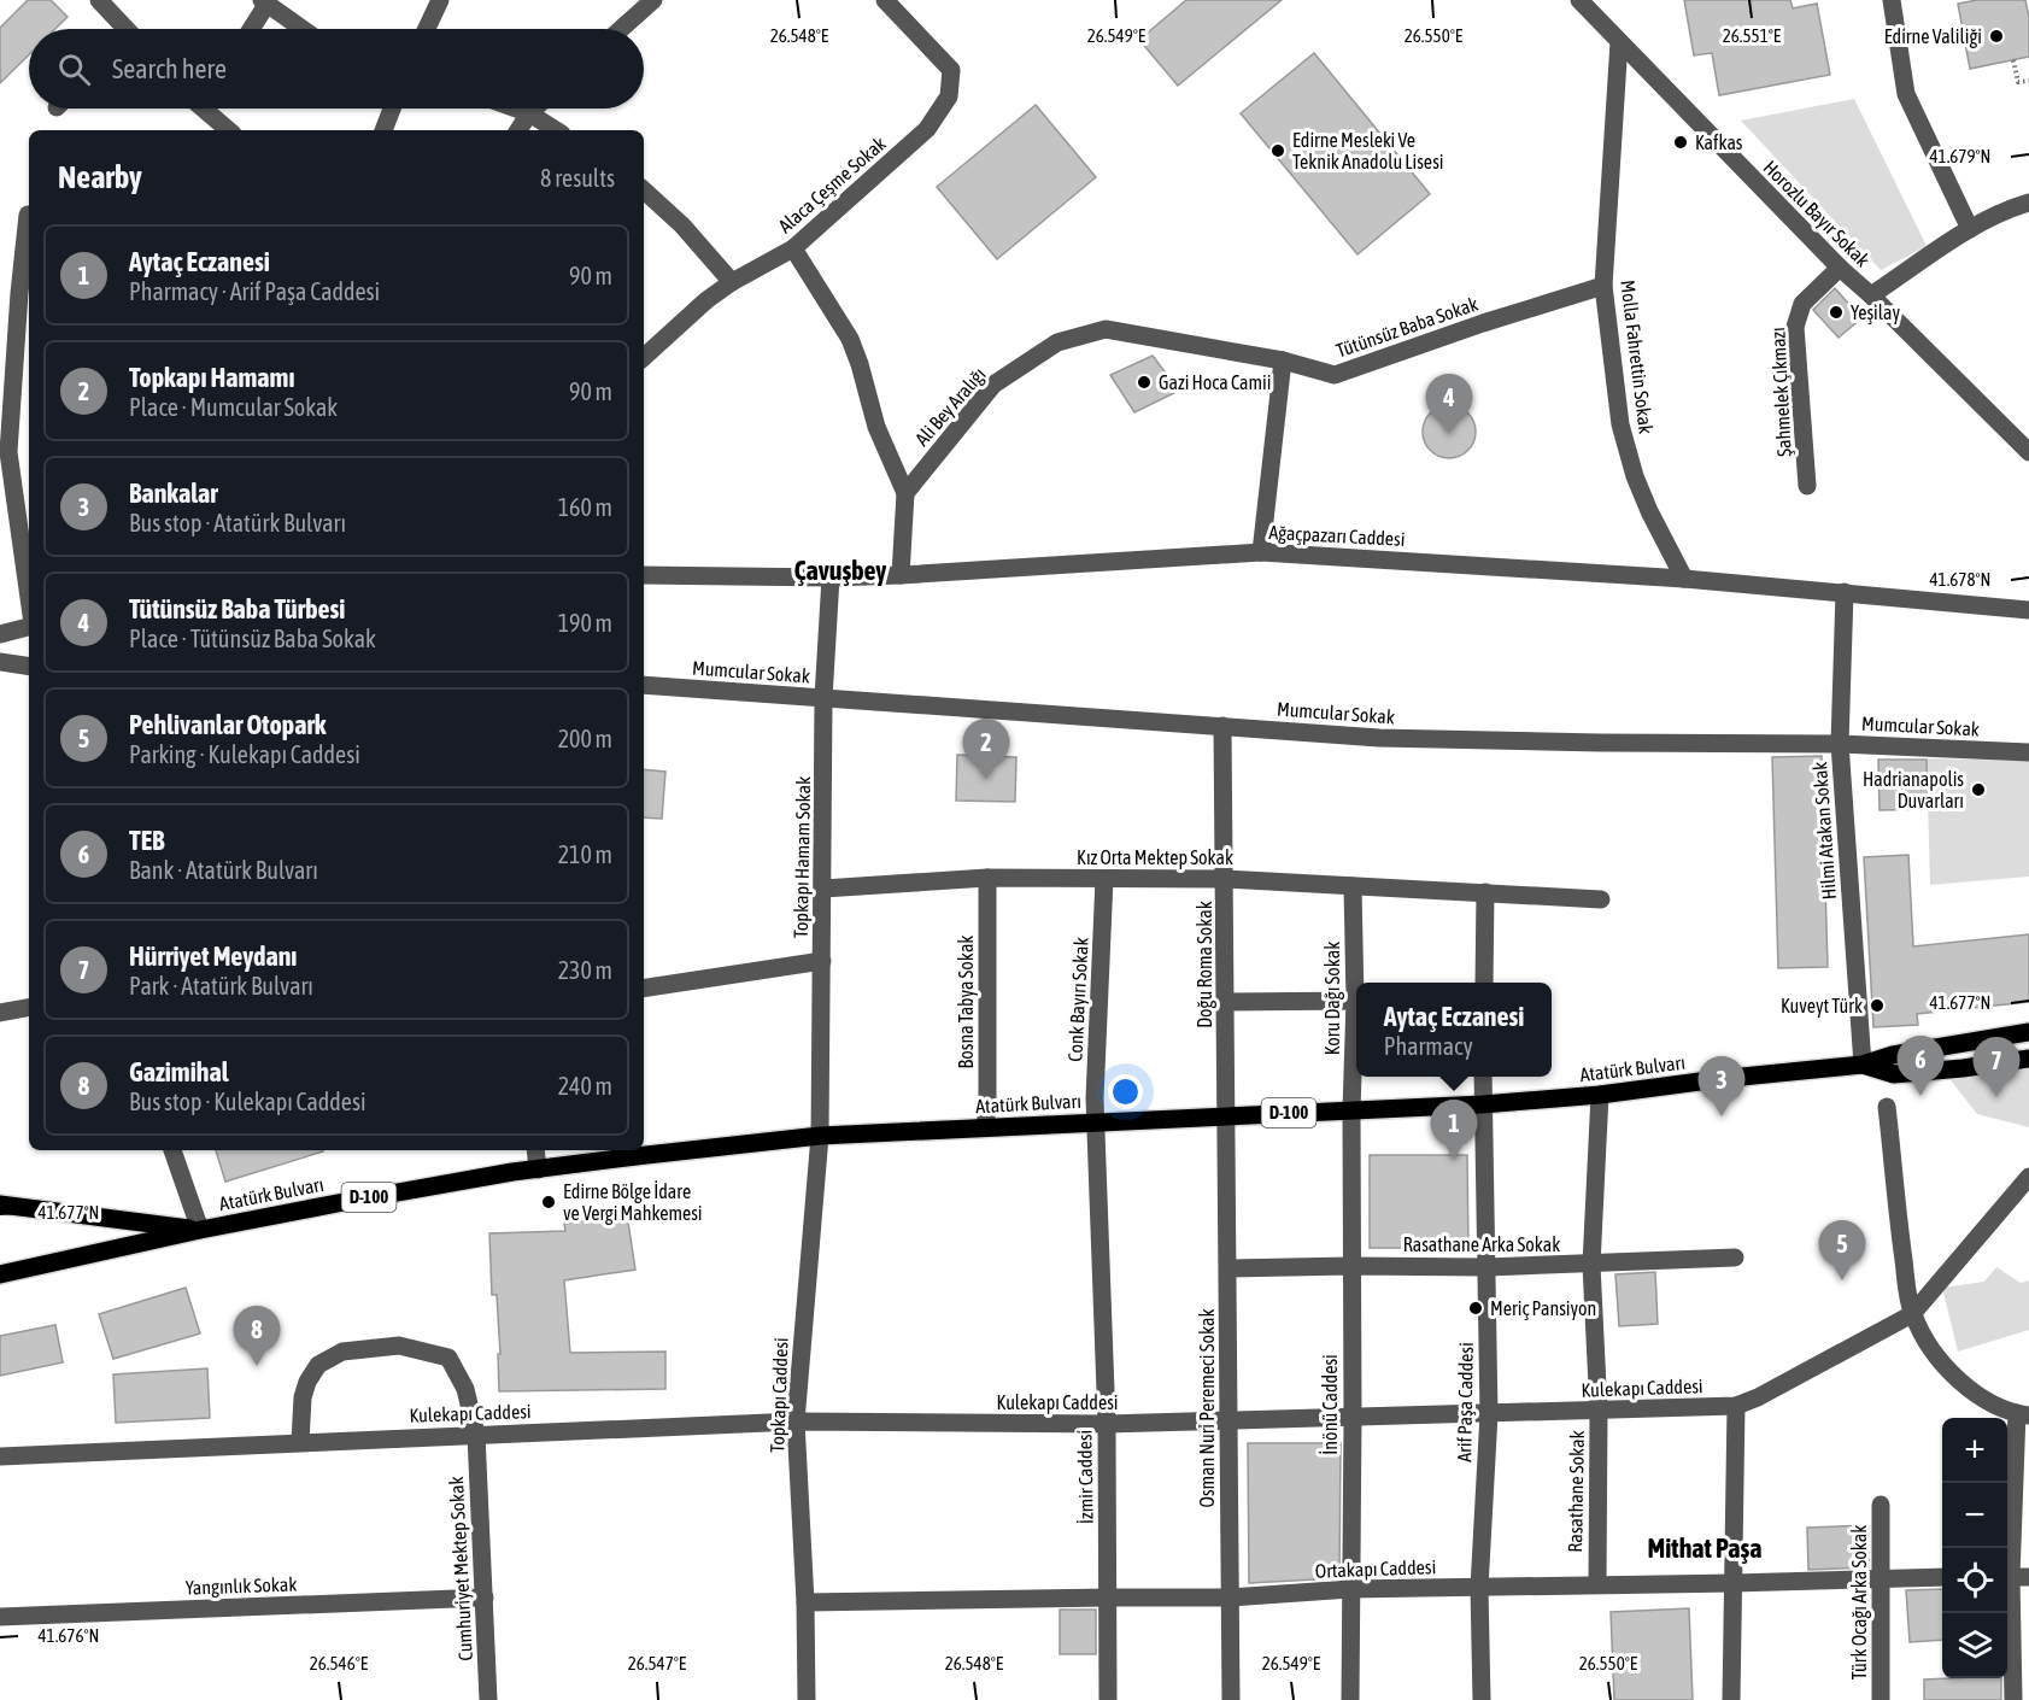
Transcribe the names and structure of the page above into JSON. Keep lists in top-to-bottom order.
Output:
{
  "streets": {
    "main road": ["Atatürk Bulvarı", "D-100"],
    "street": [
      "Alaca Çeşme Sokak",
      "Horozlu Bayır Sokak",
      "Tütünsüz Baba Sokak",
      "Molla Fahrettin Sokak",
      "Şahmelek Çıkmazı",
      "Ali Bey Aralığı",
      "Ağaçpazarı Caddesi",
      "Mumcular Sokak",
      "Hilmi Atakan Sokak",
      "Topkapı Hamam Sokak",
      "Kız Orta Mektep Sokak",
      "Doğu Roma Sokak",
      "Koru Dağı Sokak",
      "Conk Bayırı Sokak",
      "Bosna Tabya Sokak",
      "Rasathane Arka Sokak",
      "Kulekapı Caddesi",
      "Topkapı Caddesi",
      "Arif Paşa Caddesi",
      "İnönü Caddesi",
      "Osman Nuri Peremeci Sokak",
      "İzmir Caddesi",
      "Rasathane Sokak",
      "Cumhuriyet Mektep Sokak",
      "Ortakapı Caddesi",
      "Yangınlık Sokak",
      "Türk Ocağı Arka Sokak"
    ]
  },
  "crossings": [
    ["Horozlu Bayır Sokak", "Molla Fahrettin Sokak"],
    ["Horozlu Bayır Sokak", "Şahmelek Çıkmazı"],
    ["Tütünsüz Baba Sokak", "Molla Fahrettin Sokak"],
    ["Tütünsüz Baba Sokak", "Ali Bey Aralığı"],
    ["Molla Fahrettin Sokak", "Ağaçpazarı Caddesi"],
    ["Ağaçpazarı Caddesi", "Hilmi Atakan Sokak"],
    ["Ağaçpazarı Caddesi", "Topkapı Hamam Sokak"],
    ["Mumcular Sokak", "Hilmi Atakan Sokak"],
    ["Mumcular Sokak", "Topkapı Hamam Sokak"],
    ["Mumcular Sokak", "Doğu Roma Sokak"],
    ["Hilmi Atakan Sokak", "Atatürk Bulvarı"],
    ["Topkapı Hamam Sokak", "Kız Orta Mektep Sokak"],
    ["Topkapı Hamam Sokak", "Atatürk Bulvarı"],
    ["Topkapı Hamam Sokak", "Topkapı Caddesi"],
    ["Kız Orta Mektep Sokak", "Doğu Roma Sokak"],
    ["Kız Orta Mektep Sokak", "Koru Dağı Sokak"],
    ["Kız Orta Mektep Sokak", "Conk Bayırı Sokak"],
    ["Kız Orta Mektep Sokak", "Bosna Tabya Sokak"],
    ["Doğu Roma Sokak", "Atatürk Bulvarı"],
    ["Doğu Roma Sokak", "Osman Nuri Peremeci Sokak"],
    ["Koru Dağı Sokak", "Atatürk Bulvarı"],
    ["Koru Dağı Sokak", "İnönü Caddesi"],
    ["Conk Bayırı Sokak", "Atatürk Bulvarı"],
    ["Conk Bayırı Sokak", "İzmir Caddesi"],
    ["Bosna Tabya Sokak", "Atatürk Bulvarı"],
    ["Atatürk Bulvarı", "Topkapı Caddesi"],
    ["Atatürk Bulvarı", "Arif Paşa Caddesi"],
    ["Atatürk Bulvarı", "İnönü Caddesi"],
    ["Atatürk Bulvarı", "Osman Nuri Peremeci Sokak"],
    ["Atatürk Bulvarı", "İzmir Caddesi"],
    ["Atatürk Bulvarı", "Rasathane Sokak"],
    ["Rasathane Arka Sokak", "Arif Paşa Caddesi"],
    ["Rasathane Arka Sokak", "İnönü Caddesi"],
    ["Rasathane Arka Sokak", "Osman Nuri Peremeci Sokak"],
    ["Rasathane Arka Sokak", "Rasathane Sokak"],
    ["Kulekapı Caddesi", "Topkapı Caddesi"],
    ["Kulekapı Caddesi", "Arif Paşa Caddesi"],
    ["Kulekapı Caddesi", "İnönü Caddesi"],
    ["Kulekapı Caddesi", "Osman Nuri Peremeci Sokak"],
    ["Kulekapı Caddesi", "İzmir Caddesi"],
    ["Kulekapı Caddesi", "Rasathane Sokak"],
    ["Kulekapı Caddesi", "Cumhuriyet Mektep Sokak"],
    ["Topkapı Caddesi", "Ortakapı Caddesi"],
    ["Arif Paşa Caddesi", "Ortakapı Caddesi"],
    ["İnönü Caddesi", "Ortakapı Caddesi"],
    ["Osman Nuri Peremeci Sokak", "Ortakapı Caddesi"],
    ["İzmir Caddesi", "Ortakapı Caddesi"],
    ["Rasathane Sokak", "Ortakapı Caddesi"],
    ["Cumhuriyet Mektep Sokak", "Yangınlık Sokak"],
    ["Ortakapı Caddesi", "Türk Ocağı Arka Sokak"]
  ],
  "districts": ["Çavuşbey", "Mithat Paşa"],
  "places": [
    "Edirne Valiliği",
    "Kafkas",
    "Edirne Mesleki Ve Teknik Anadolu Lisesi",
    "Yeşilay",
    "Gazi Hoca Camii",
    "Hadrianapolis Duvarları",
    "Kuveyt Türk",
    "Edirne Bölge İdare ve Vergi Mahkemesi",
    "Meriç Pansiyon"
  ],
  "page": {
    "search": "Search here",
    "heading": ["Nearby", "8 results"],
    "list": [
      {
        "mark": "1",
        "name": "Aytaç Eczanesi",
        "note": "Pharmacy · Arif Paşa Caddesi",
        "value": "90 m"
      },
      {
        "mark": "2",
        "name": "Topkapı Hamamı",
        "note": "Place · Mumcular Sokak",
        "value": "90 m"
      },
      {
        "mark": "3",
        "name": "Bankalar",
        "note": "Bus stop · Atatürk Bulvarı",
        "value": "160 m"
      },
      {
        "mark": "4",
        "name": "Tütünsüz Baba Türbesi",
        "note": "Place · Tütünsüz Baba Sokak",
        "value": "190 m"
      },
      {
        "mark": "5",
        "name": "Pehlivanlar Otopark",
        "note": "Parking · Kulekapı Caddesi",
        "value": "200 m"
      },
      {
        "mark": "6",
        "name": "TEB",
        "note": "Bank · Atatürk Bulvarı",
        "value": "210 m"
      },
      {
        "mark": "7",
        "name": "Hürriyet Meydanı",
        "note": "Park · Atatürk Bulvarı",
        "value": "230 m"
      },
      {
        "mark": "8",
        "name": "Gazimihal",
        "note": "Bus stop · Kulekapı Caddesi",
        "value": "240 m"
      }
    ],
    "pins": [
      "4",
      "2",
      "6",
      "7",
      "3",
      "1",
      "5",
      "8"
    ],
    "popup": ["Aytaç Eczanesi", "Pharmacy"],
    "map_buttons": ["+", "−"]
  },
  "coordinates": [
    "26.548°E",
    "26.549°E",
    "26.550°E",
    "26.551°E",
    "41.679°N",
    "41.678°N",
    "41.677°N",
    "41.676°N",
    "26.546°E",
    "26.547°E"
  ]
}
